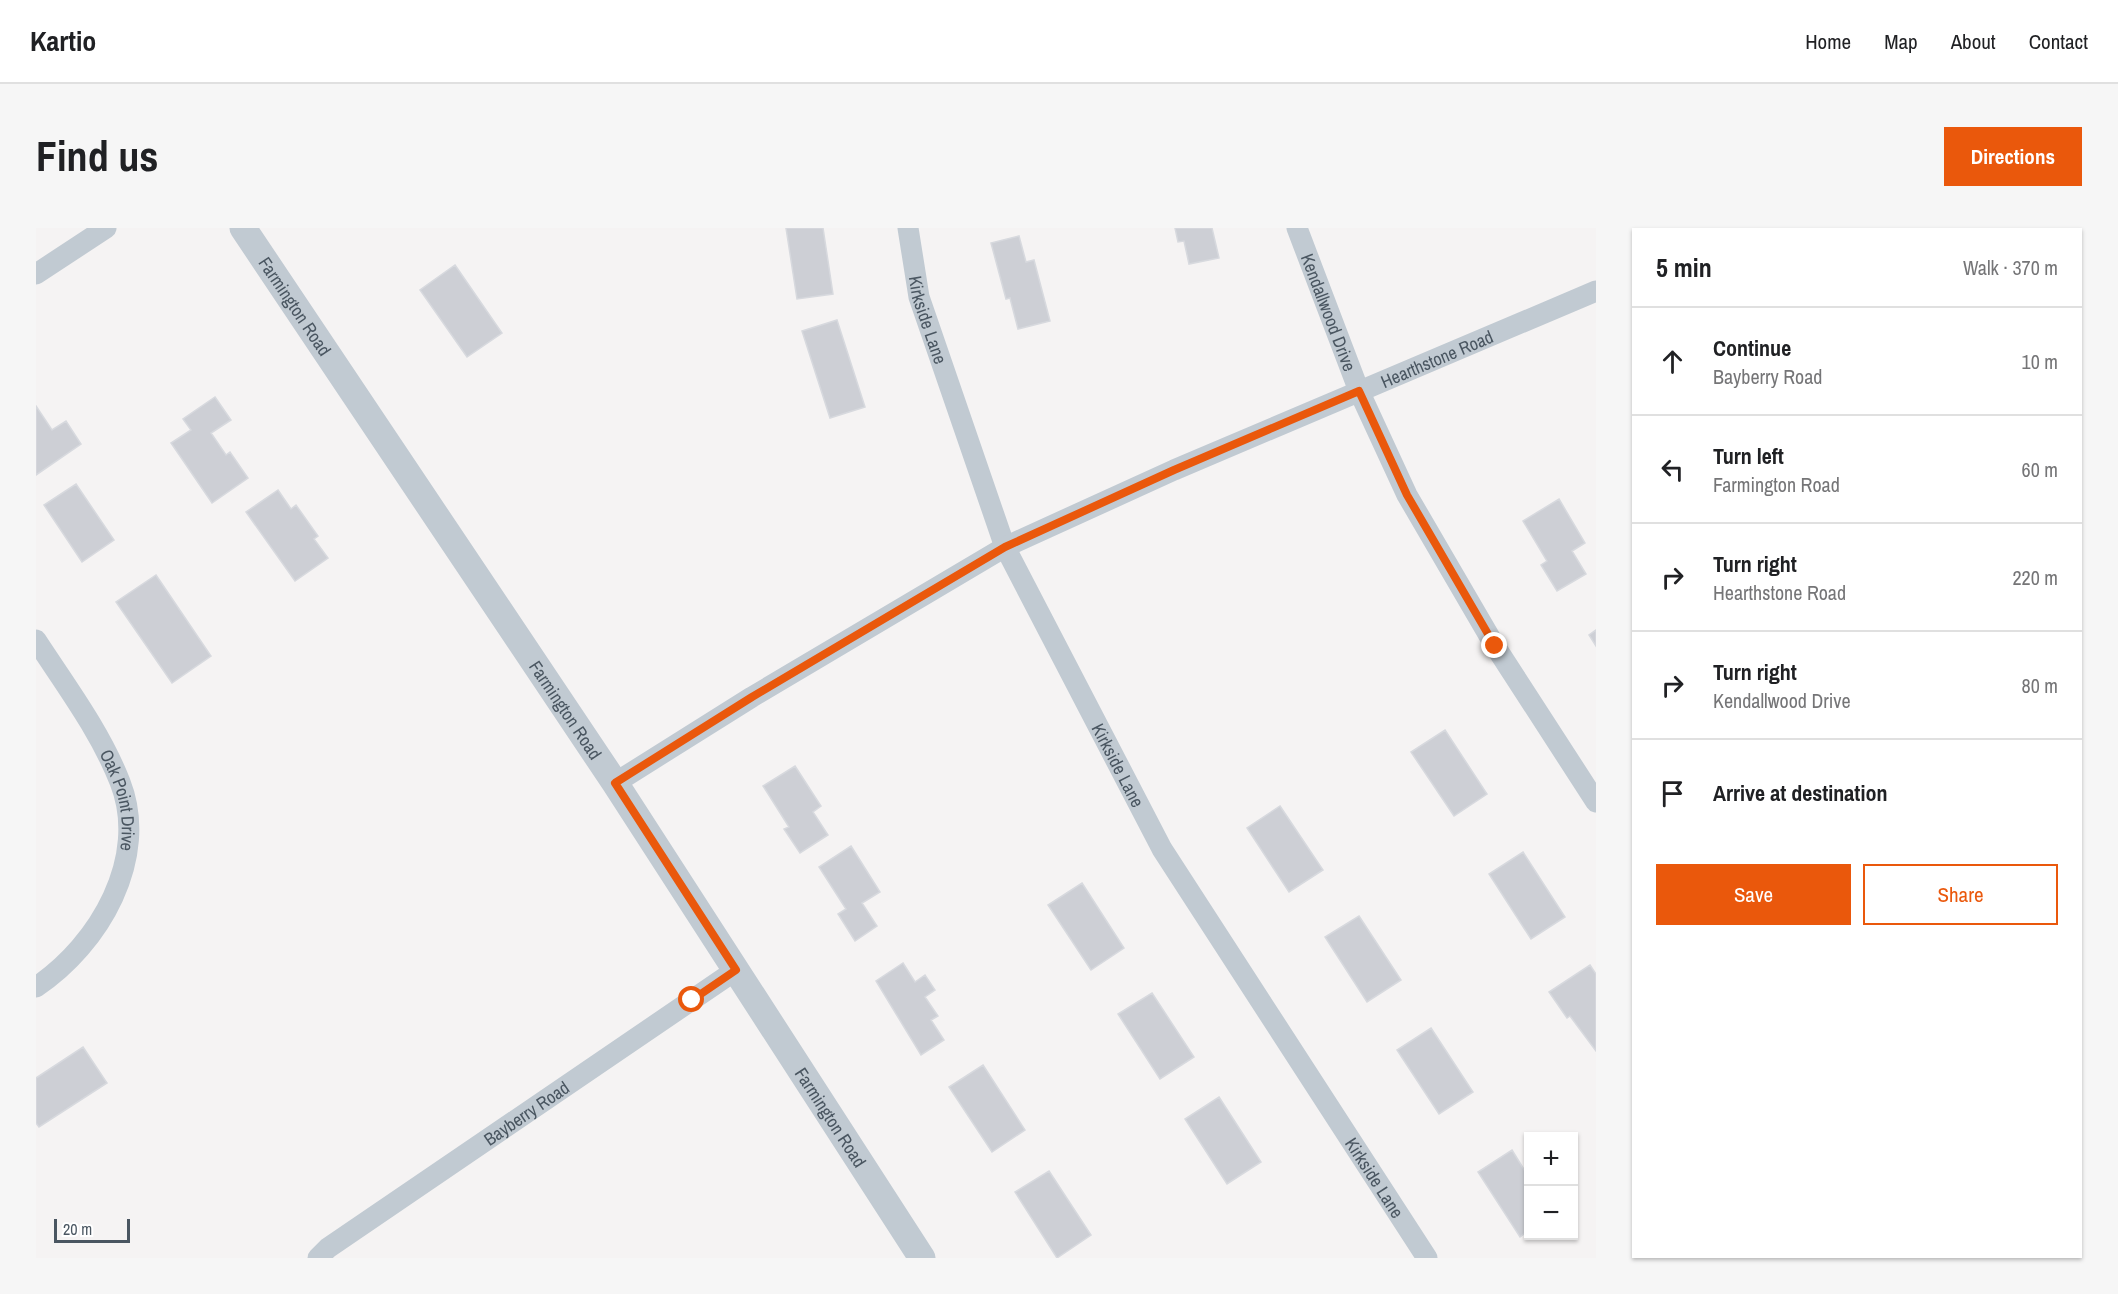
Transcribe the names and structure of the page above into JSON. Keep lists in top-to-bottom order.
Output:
{
  "streets": {
    "street": [
      "Farmington Road",
      "Kendallwood Drive",
      "Kirkside Lane",
      "Hearthstone Road",
      "Oak Point Drive",
      "Bayberry Road"
    ]
  },
  "crossings": [
    ["Farmington Road", "Hearthstone Road"],
    ["Farmington Road", "Bayberry Road"],
    ["Kendallwood Drive", "Hearthstone Road"],
    ["Kirkside Lane", "Hearthstone Road"]
  ],
  "scale_bar": "20 m",
  "page": {
    "header": "Kartio",
    "nav": [
      "Home",
      "Map",
      "About",
      "Contact"
    ],
    "buttons": [
      "Directions",
      ["Save", "Share"]
    ],
    "title": "Find us",
    "heading": ["5 min", "Walk · 370 m"],
    "list": [
      ["Continue", "Bayberry Road", "10 m"],
      ["Turn left", "Farmington Road", "60 m"],
      ["Turn right", "Hearthstone Road", "220 m"],
      ["Turn right", "Kendallwood Drive", "80 m"],
      "Arrive at destination"
    ],
    "map_buttons": ["+", "−"],
    "scale": "20 m"
  }
}
